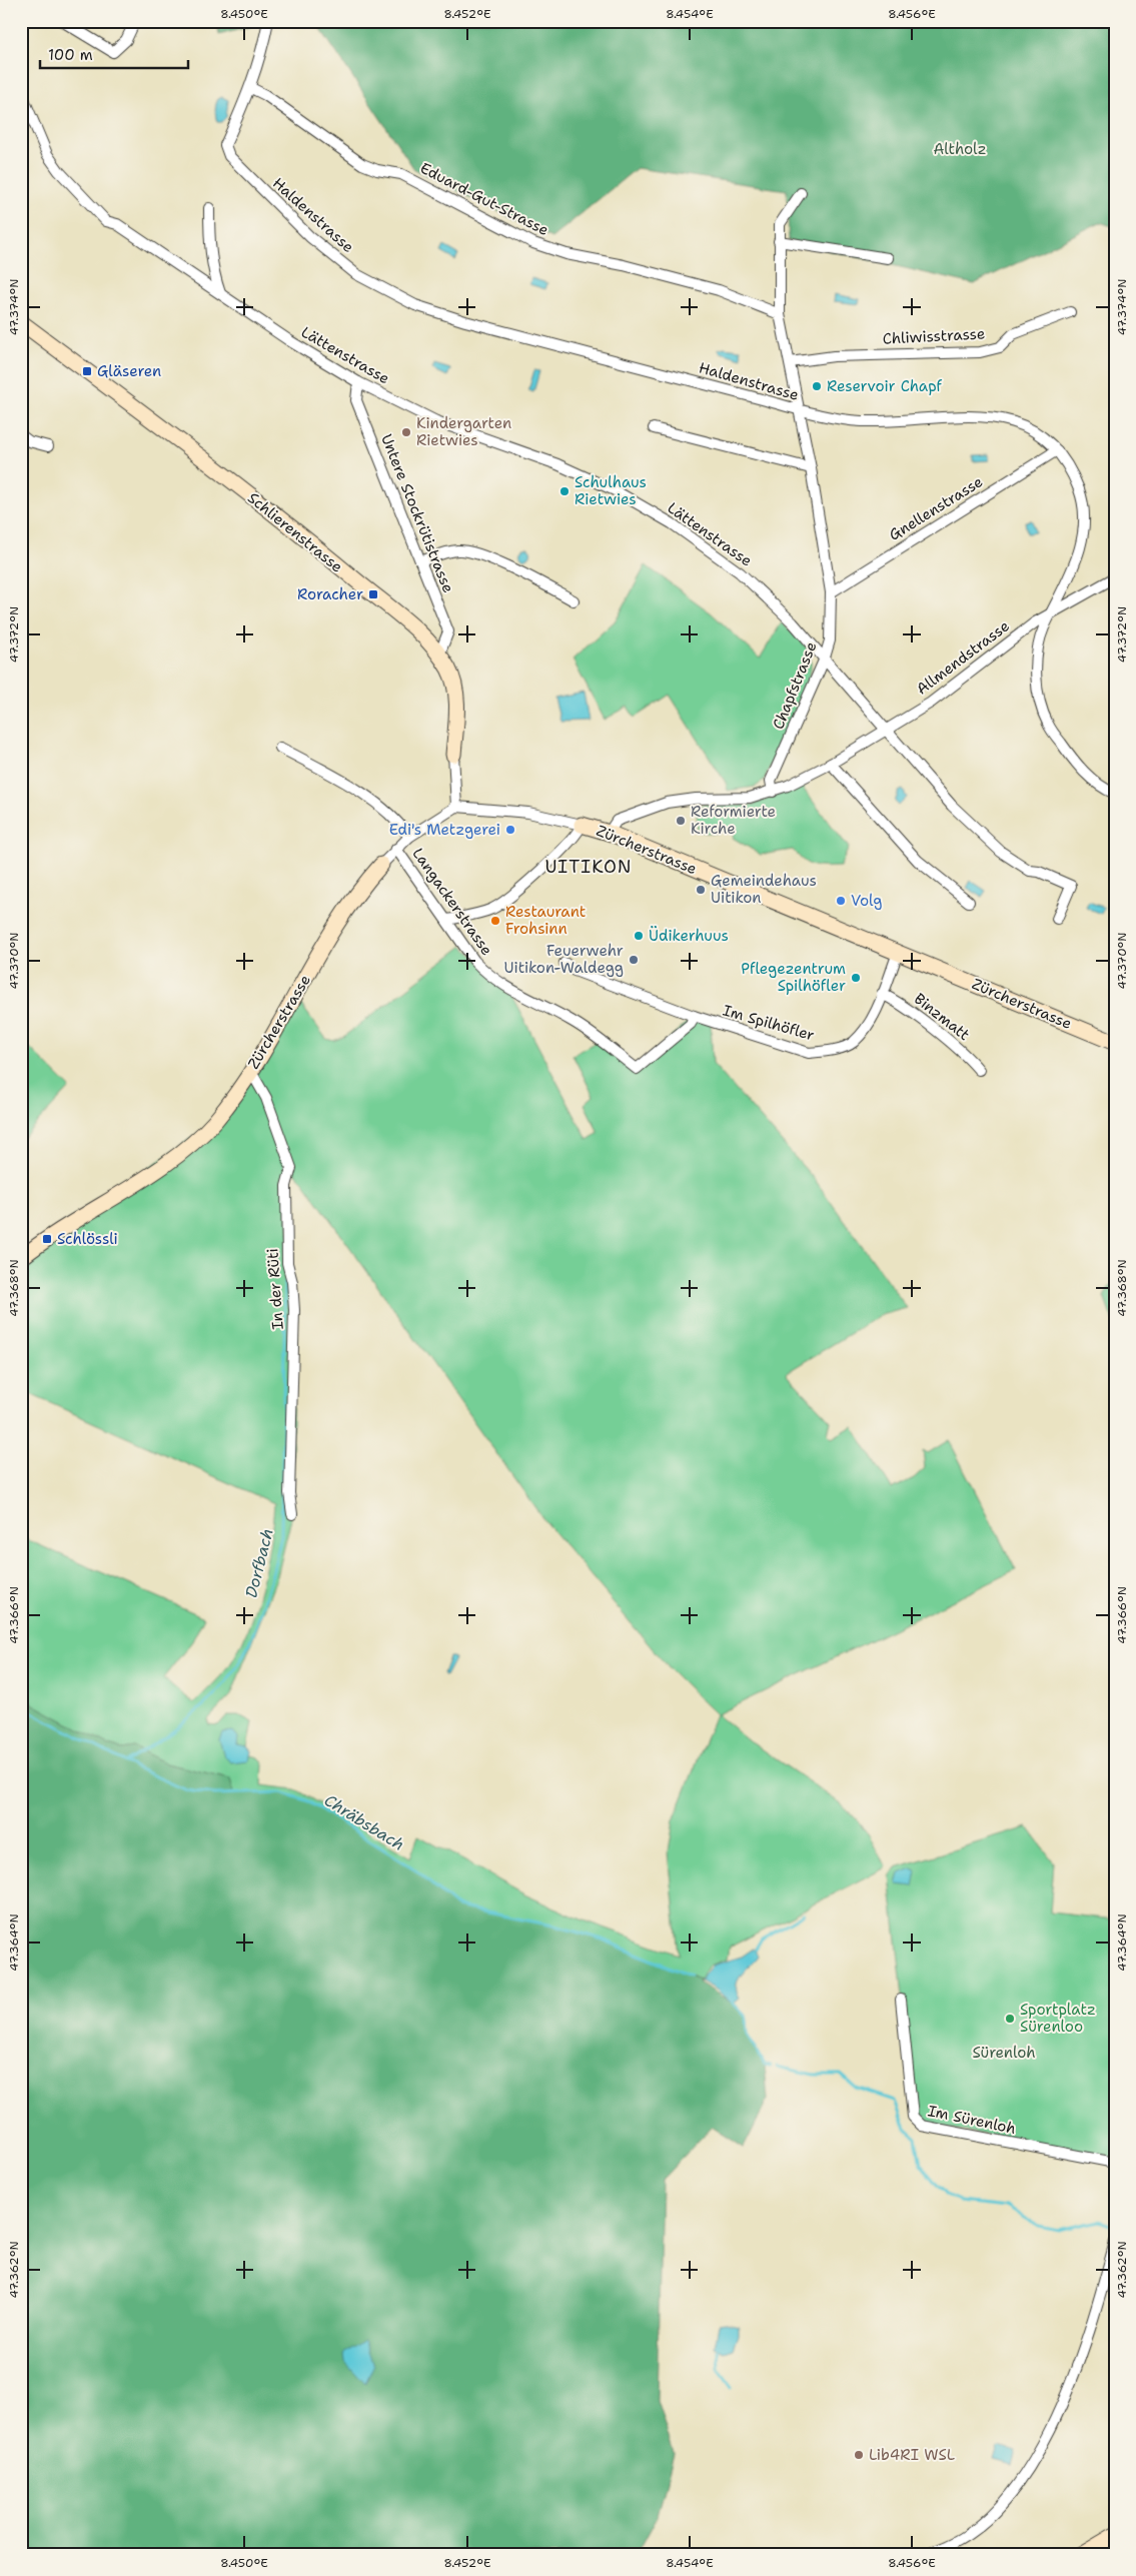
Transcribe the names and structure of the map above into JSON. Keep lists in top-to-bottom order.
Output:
{
  "streets": {
    "street": [
      "Eduard-Gut-Strasse",
      "Haldenstrasse",
      "Chliwisstrasse",
      "Lättenstrasse",
      "Gnellenstrasse",
      "Untere Stockrütistrasse",
      "Schlierenstrasse",
      "Allmendstrasse",
      "Chapfstrasse",
      "Zürcherstrasse",
      "Langackerstrasse",
      "Binzmatt",
      "Im Spilhöfler",
      "In der Rüti",
      "Im Sürenloh"
    ]
  },
  "crossings": [
    ["Eduard-Gut-Strasse", "Haldenstrasse"],
    ["Eduard-Gut-Strasse", "Chapfstrasse"],
    ["Haldenstrasse", "Gnellenstrasse"],
    ["Haldenstrasse", "Allmendstrasse"],
    ["Haldenstrasse", "Chapfstrasse"],
    ["Chliwisstrasse", "Chapfstrasse"],
    ["Lättenstrasse", "Untere Stockrütistrasse"],
    ["Lättenstrasse", "Allmendstrasse"],
    ["Lättenstrasse", "Chapfstrasse"],
    ["Gnellenstrasse", "Chapfstrasse"],
    ["Untere Stockrütistrasse", "Schlierenstrasse"],
    ["Schlierenstrasse", "Zürcherstrasse"],
    ["Allmendstrasse", "Chapfstrasse"],
    ["Allmendstrasse", "Zürcherstrasse"],
    ["Zürcherstrasse", "Langackerstrasse"],
    ["Zürcherstrasse", "Im Spilhöfler"],
    ["Zürcherstrasse", "In der Rüti"],
    ["Langackerstrasse", "Im Spilhöfler"],
    ["Binzmatt", "Im Spilhöfler"]
  ],
  "districts": ["UITIKON"],
  "water": ["Dorfbach", "Chräbsbach"],
  "parks": ["Altholz", "Sürenloh"],
  "places": {
    "transit": ["Gläseren", "Roracher", "Schlössli"],
    "other": [
      "Reservoir Chapf",
      "Kindergarten Rietwies",
      "Schulhaus Rietwies",
      "Reformierte Kirche",
      "Edi's Metzgerei",
      "Gemeindehaus Uitikon",
      "Volg",
      "Restaurant Frohsinn",
      "Üdikerhuus",
      "Feuerwehr Uitikon-Waldegg",
      "Pflegezentrum Spilhöfler",
      "Sportplatz Sürenloo",
      "Lib4RI WSL"
    ]
  },
  "scale_bar": "100 m",
  "coordinates": [
    "8.450°E",
    "8.452°E",
    "8.454°E",
    "8.456°E",
    "47.374°N",
    "47.372°N",
    "47.370°N",
    "47.368°N",
    "47.366°N",
    "47.364°N",
    "47.362°N"
  ]
}
